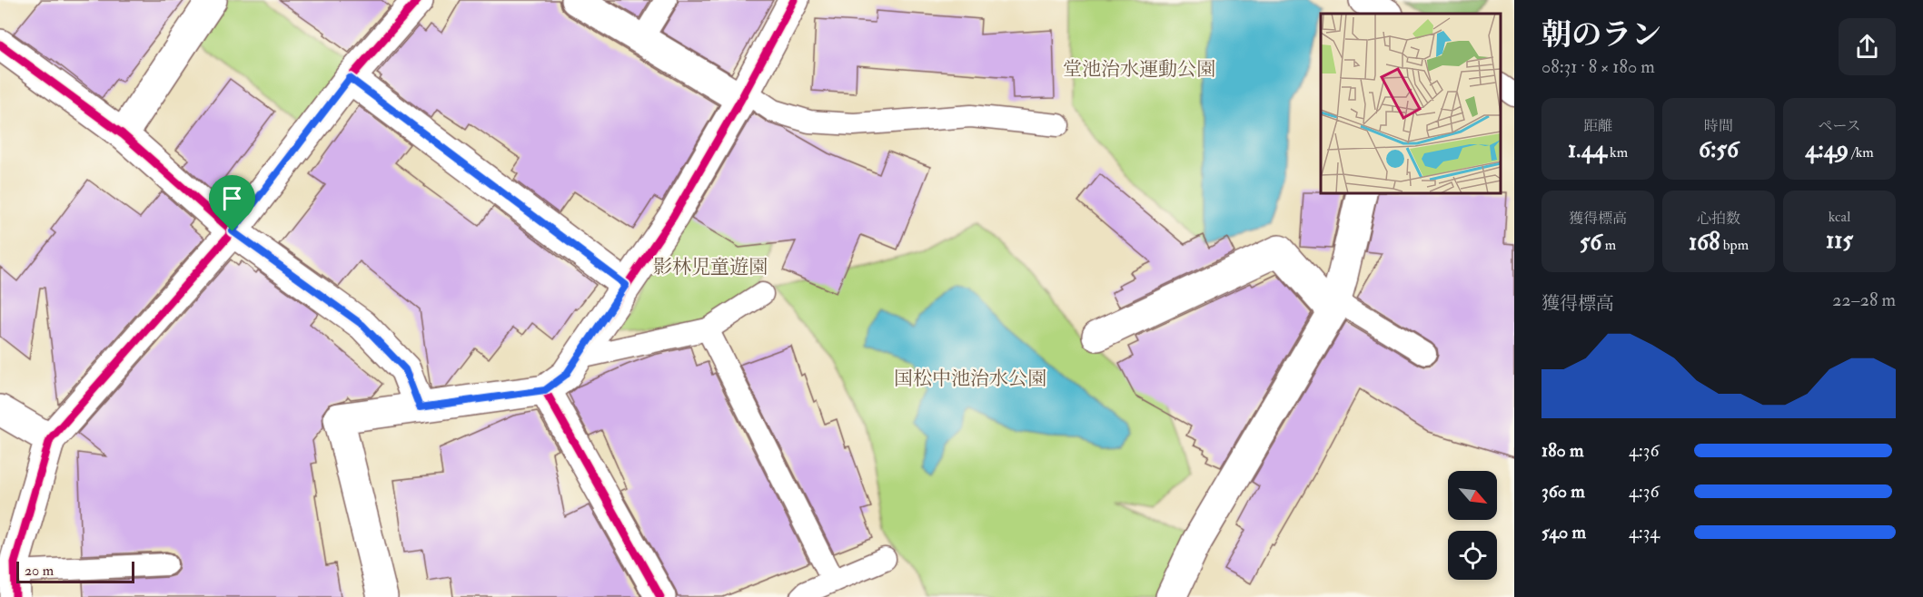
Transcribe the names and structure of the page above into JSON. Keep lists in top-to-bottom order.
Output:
{
  "parks": ["堂池治水運動公園", "影林児童遊園", "国松中池治水公園"],
  "scale_bar": "20 m",
  "north": "bottom right",
  "page": {
    "heading": ["朝のラン", "08:31 · 8 × 180 m"],
    "stats": [
      ["距離", "1.44 km"],
      ["時間", "6:56"],
      ["ペース", "4:49 /km"],
      ["獲得標高", "56 m"],
      ["心拍数", "168 bpm"],
      ["kcal", "115"]
    ],
    "chart": ["獲得標高", "22–28 m"],
    "list": [
      {
        "name": "180 m",
        "note": "4:36"
      },
      {
        "name": "360 m",
        "note": "4:36"
      },
      {
        "name": "540 m",
        "note": "4:34"
      }
    ],
    "scale": "20 m"
  }
}
